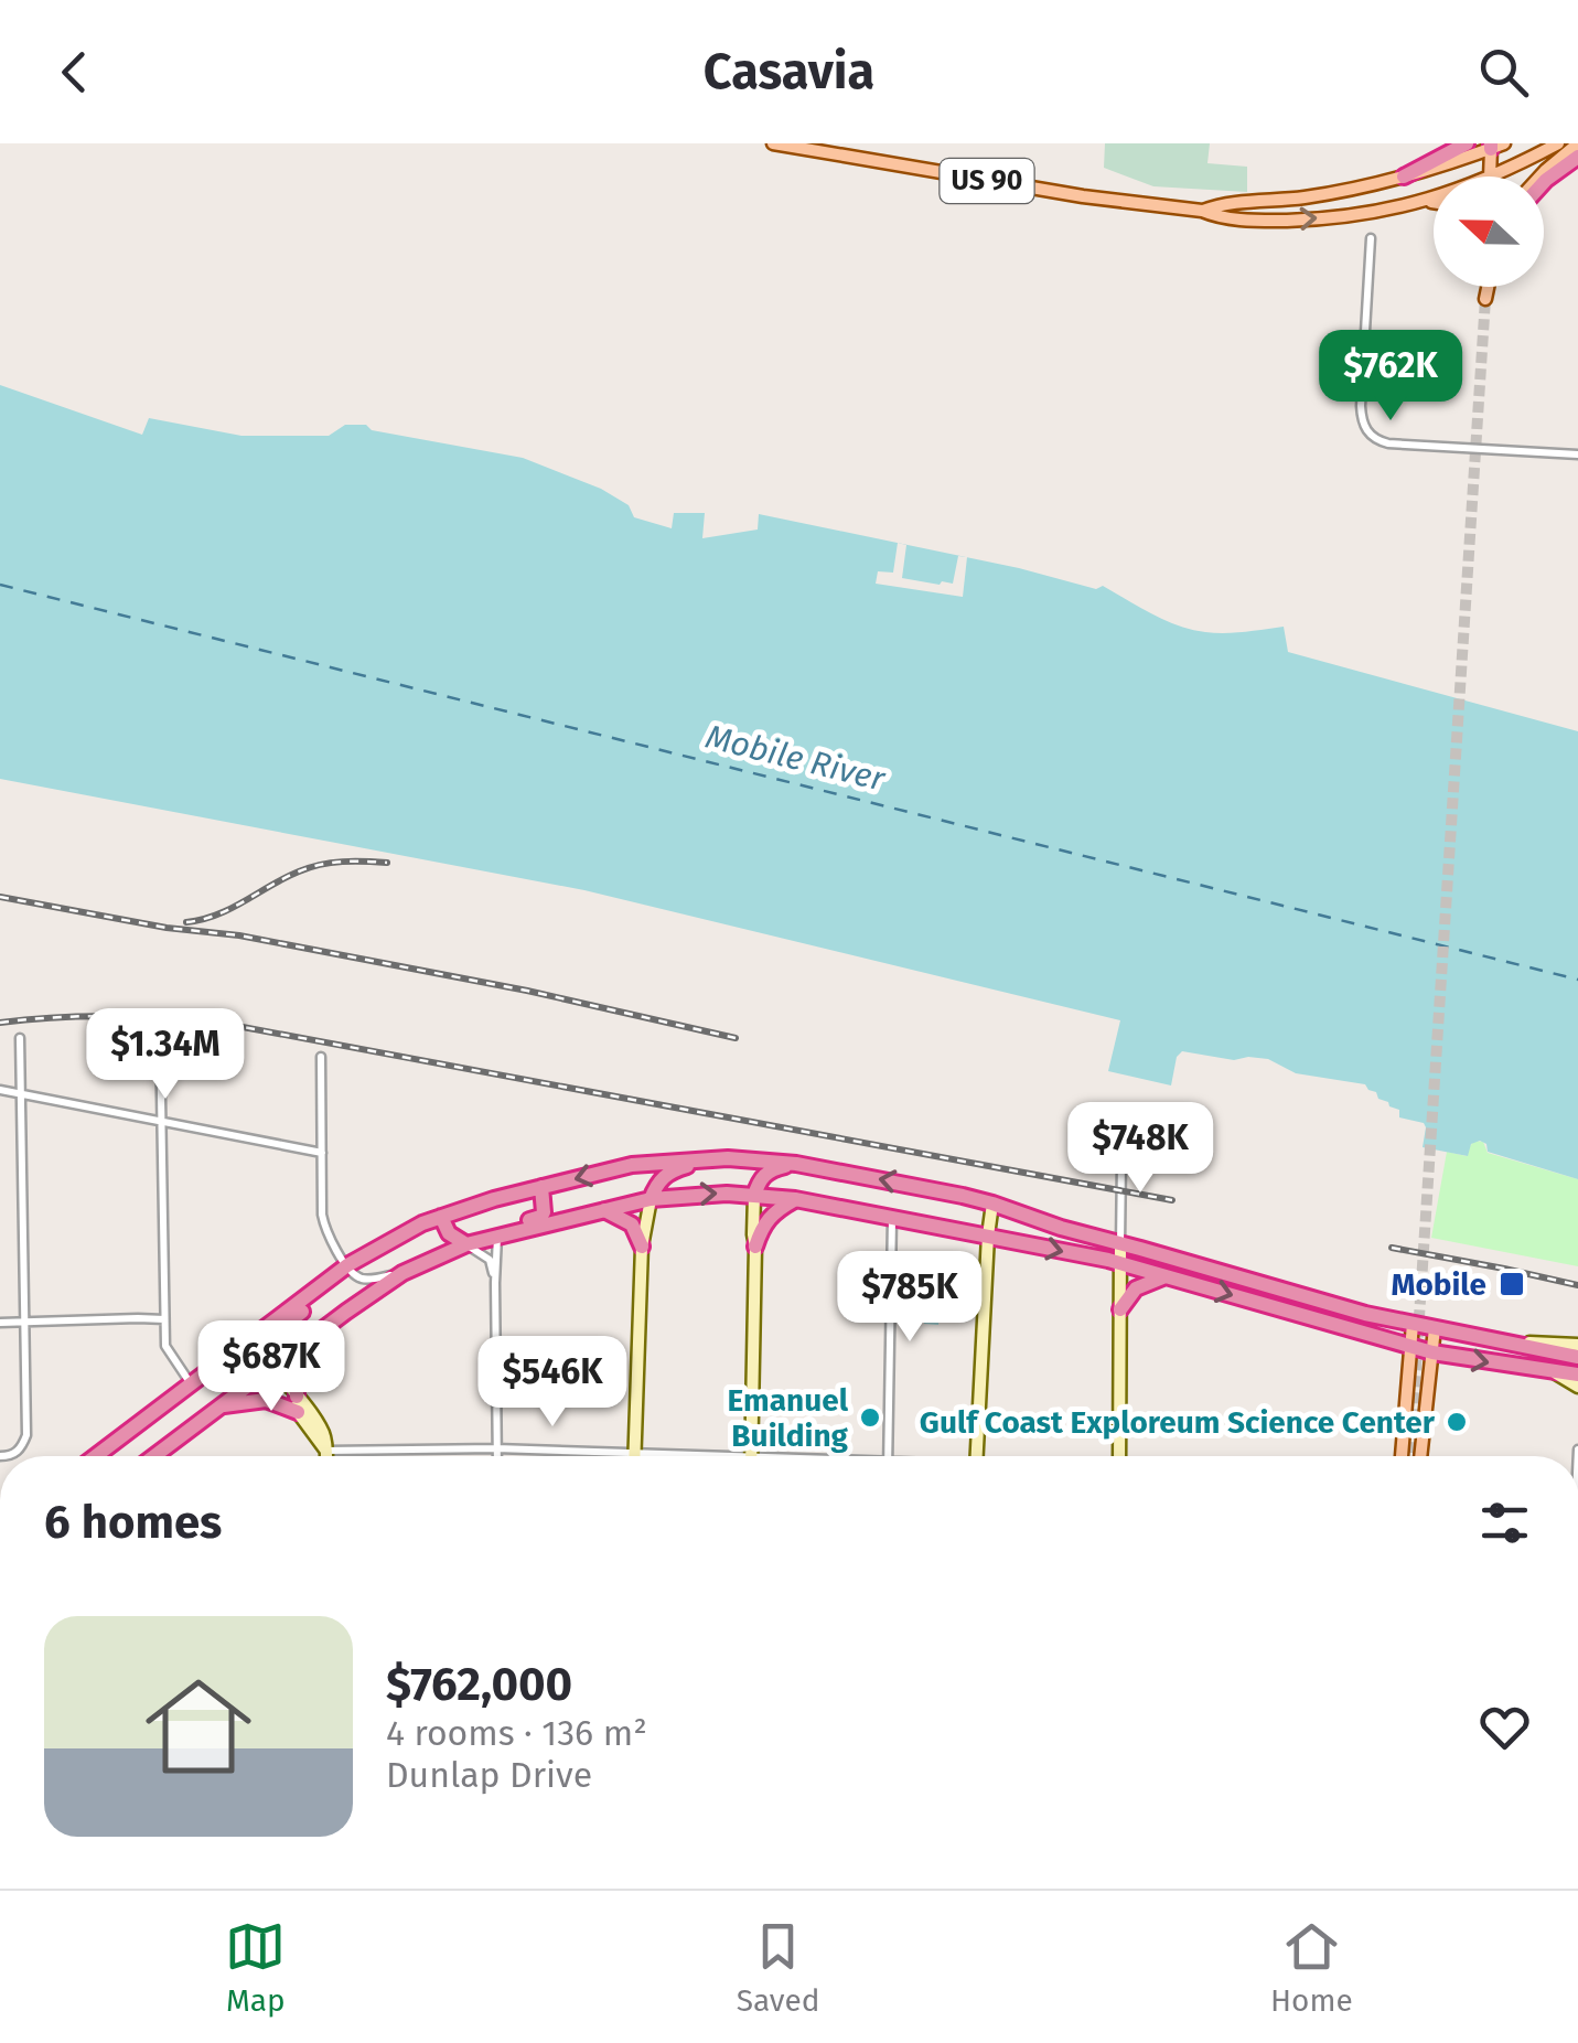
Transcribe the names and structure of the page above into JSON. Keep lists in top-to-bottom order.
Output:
{
  "streets": {
    "main road": ["US 90"]
  },
  "water": ["Mobile River"],
  "places": {
    "transit": ["Mobile"],
    "other": ["Emanuel Building", "Gulf Coast Exploreum Science Center"]
  },
  "north": "left",
  "page": {
    "header": "Casavia",
    "price": [
      "$762K",
      "$1.34M",
      "$748K",
      "$785K",
      "$687K",
      "$546K"
    ],
    "heading": "6 homes",
    "list": [
      {
        "name": "$762,000",
        "note": "4 rooms · 136 m² · Dunlap Drive"
      }
    ],
    "tabs": ["Map", "Saved", "Home"]
  }
}
